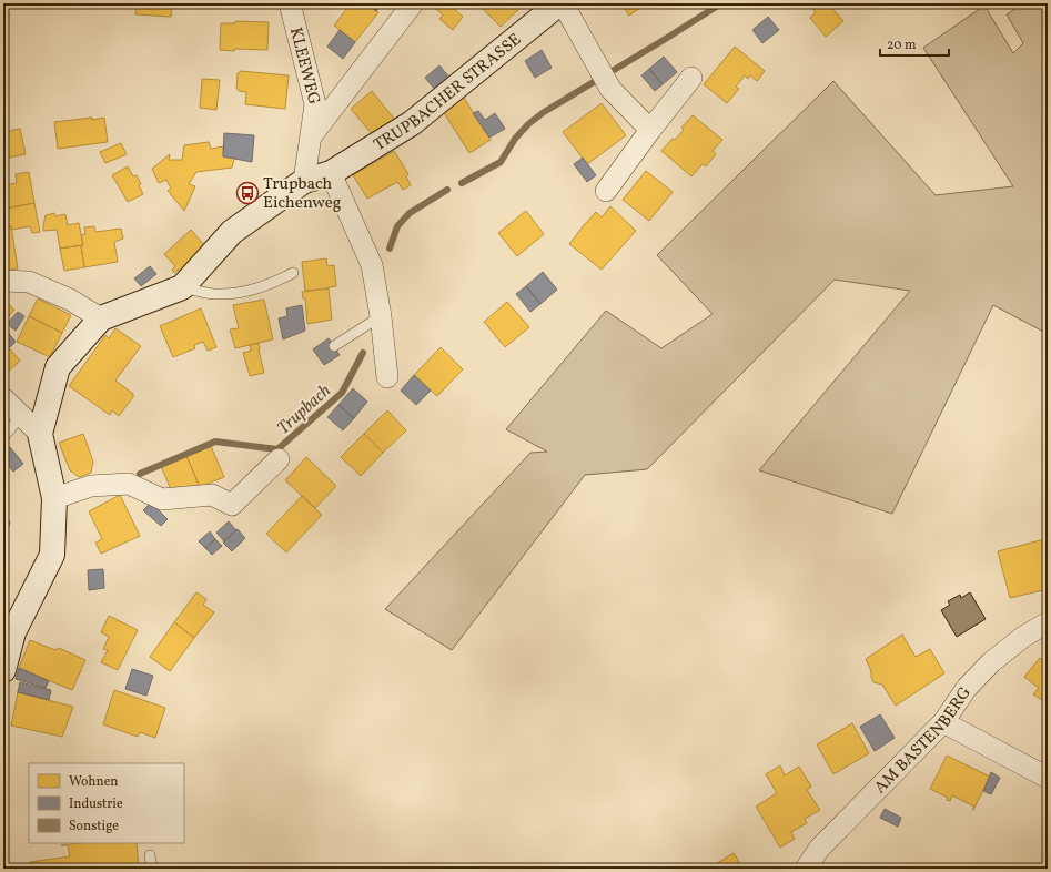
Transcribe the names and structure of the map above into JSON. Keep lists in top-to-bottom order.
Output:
{
  "streets": {
    "street": ["KLEEWEG", "TRUPBACHER STRASSE", "AM BASTENBERG"]
  },
  "crossings": [
    ["KLEEWEG", "TRUPBACHER STRASSE"]
  ],
  "water": ["Trupbach"],
  "places": {
    "bus stop": ["Trupbach Eichenweg"]
  },
  "legend": ["Wohnen", "Industrie", "Sonstige"],
  "scale_bar": "20 m"
}
